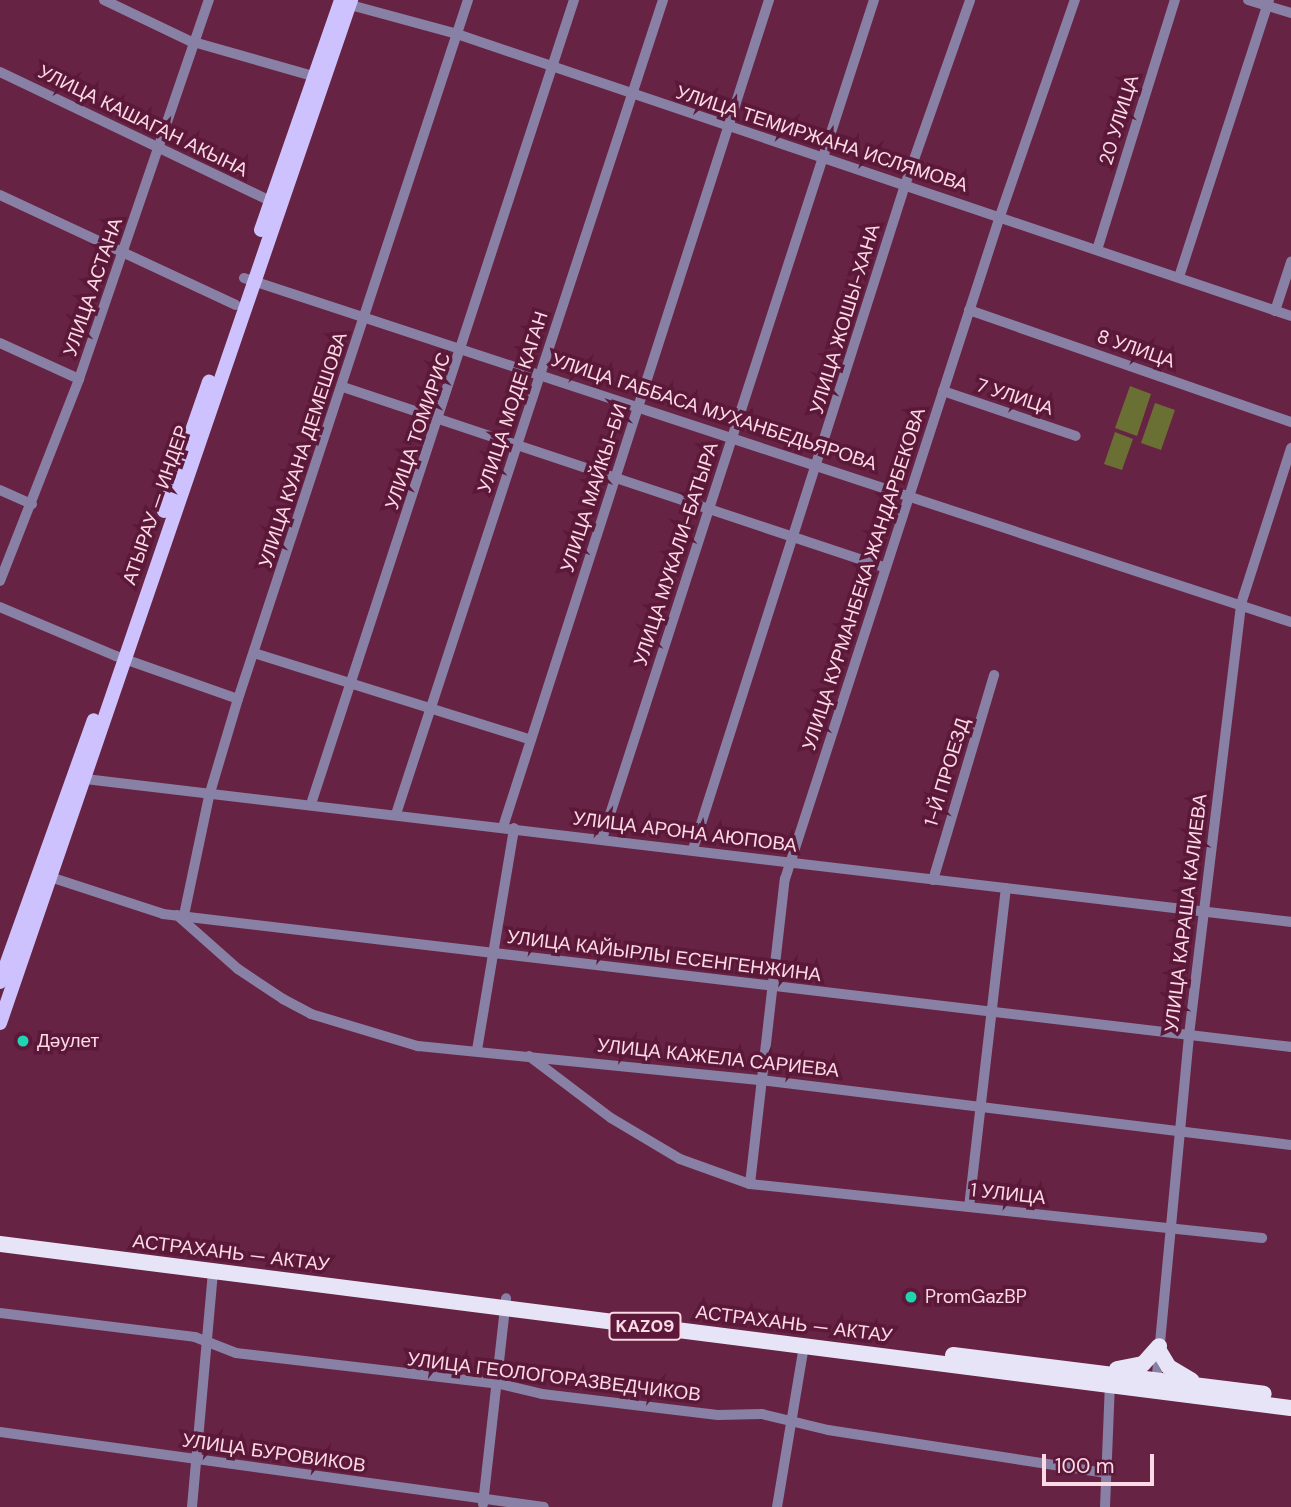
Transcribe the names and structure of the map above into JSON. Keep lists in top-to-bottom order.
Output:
{
  "streets": {
    "highway": ["АСТРАХАНЬ — АКТАУ", "KAZ09"],
    "main road": ["АТЫРАУ — ИНДЕР"],
    "street": [
      "20 УЛИЦА",
      "УЛИЦА КАШАГАН АКЫНА",
      "УЛИЦА ТЕМИРЖАНА ИСЛЯМОВА",
      "УЛИЦА АСТАНА",
      "УЛИЦА ЖОШЫ-ХАНА",
      "8 УЛИЦА",
      "7 УЛИЦА",
      "УЛИЦА МОДЕ КАГАН",
      "УЛИЦА ГАББАСА МУХАНБЕДЬЯРОВА",
      "УЛИЦА ТОМИРИС",
      "УЛИЦА КУАНА ДЕМЕШОВА",
      "УЛИЦА МАЙКЫ-БИ",
      "УЛИЦА МУКАЛИ-БАТЫРА",
      "УЛИЦА КУРМАНБЕКА ЖАНДАРБЕКОВА",
      "1-Й ПРОЕЗД",
      "УЛИЦА АРОНА АЮПОВА",
      "УЛИЦА КАРАША КАЛИЕВА",
      "УЛИЦА КАЙЫРЛЫ ЕСЕНГЕНЖИНА",
      "УЛИЦА КАЖЕЛА САРИЕВА",
      "1 УЛИЦА",
      "УЛИЦА ГЕОЛОГОРАЗВЕДЧИКОВ",
      "УЛИЦА БУРОВИКОВ"
    ]
  },
  "crossings": [
    ["20 УЛИЦА", "УЛИЦА ТЕМИРЖАНА ИСЛЯМОВА"],
    ["УЛИЦА КАШАГАН АКЫНА", "УЛИЦА АСТАНА"],
    ["УЛИЦА КАШАГАН АКЫНА", "АТЫРАУ — ИНДЕР"],
    ["УЛИЦА ТЕМИРЖАНА ИСЛЯМОВА", "УЛИЦА ЖОШЫ-ХАНА"],
    ["УЛИЦА ТЕМИРЖАНА ИСЛЯМОВА", "УЛИЦА МОДЕ КАГАН"],
    ["УЛИЦА ТЕМИРЖАНА ИСЛЯМОВА", "УЛИЦА ТОМИРИС"],
    ["УЛИЦА ТЕМИРЖАНА ИСЛЯМОВА", "УЛИЦА КУАНА ДЕМЕШОВА"],
    ["УЛИЦА ТЕМИРЖАНА ИСЛЯМОВА", "УЛИЦА МАЙКЫ-БИ"],
    ["УЛИЦА ТЕМИРЖАНА ИСЛЯМОВА", "АТЫРАУ — ИНДЕР"],
    ["УЛИЦА ТЕМИРЖАНА ИСЛЯМОВА", "УЛИЦА МУКАЛИ-БАТЫРА"],
    ["УЛИЦА ТЕМИРЖАНА ИСЛЯМОВА", "УЛИЦА КУРМАНБЕКА ЖАНДАРБЕКОВА"],
    ["УЛИЦА ЖОШЫ-ХАНА", "УЛИЦА ГАББАСА МУХАНБЕДЬЯРОВА"],
    ["УЛИЦА ЖОШЫ-ХАНА", "УЛИЦА АРОНА АЮПОВА"],
    ["8 УЛИЦА", "УЛИЦА КУРМАНБЕКА ЖАНДАРБЕКОВА"],
    ["7 УЛИЦА", "УЛИЦА КУРМАНБЕКА ЖАНДАРБЕКОВА"],
    ["УЛИЦА МОДЕ КАГАН", "УЛИЦА ГАББАСА МУХАНБЕДЬЯРОВА"],
    ["УЛИЦА МОДЕ КАГАН", "УЛИЦА АРОНА АЮПОВА"],
    ["УЛИЦА ГАББАСА МУХАНБЕДЬЯРОВА", "УЛИЦА ТОМИРИС"],
    ["УЛИЦА ГАББАСА МУХАНБЕДЬЯРОВА", "УЛИЦА КУАНА ДЕМЕШОВА"],
    ["УЛИЦА ГАББАСА МУХАНБЕДЬЯРОВА", "УЛИЦА МАЙКЫ-БИ"],
    ["УЛИЦА ГАББАСА МУХАНБЕДЬЯРОВА", "АТЫРАУ — ИНДЕР"],
    ["УЛИЦА ГАББАСА МУХАНБЕДЬЯРОВА", "УЛИЦА МУКАЛИ-БАТЫРА"],
    ["УЛИЦА ГАББАСА МУХАНБЕДЬЯРОВА", "УЛИЦА КУРМАНБЕКА ЖАНДАРБЕКОВА"],
    ["УЛИЦА ГАББАСА МУХАНБЕДЬЯРОВА", "УЛИЦА КАРАША КАЛИЕВА"],
    ["УЛИЦА ТОМИРИС", "УЛИЦА АРОНА АЮПОВА"],
    ["УЛИЦА КУАНА ДЕМЕШОВА", "УЛИЦА АРОНА АЮПОВА"],
    ["УЛИЦА КУАНА ДЕМЕШОВА", "УЛИЦА КАЙЫРЛЫ ЕСЕНГЕНЖИНА"],
    ["УЛИЦА КУАНА ДЕМЕШОВА", "УЛИЦА КАЖЕЛА САРИЕВА"],
    ["УЛИЦА МАЙКЫ-БИ", "УЛИЦА АРОНА АЮПОВА"],
    ["УЛИЦА МАЙКЫ-БИ", "УЛИЦА КАЙЫРЛЫ ЕСЕНГЕНЖИНА"],
    ["УЛИЦА МАЙКЫ-БИ", "УЛИЦА КАЖЕЛА САРИЕВА"],
    ["АТЫРАУ — ИНДЕР", "УЛИЦА АРОНА АЮПОВА"],
    ["АТЫРАУ — ИНДЕР", "УЛИЦА КАЙЫРЛЫ ЕСЕНГЕНЖИНА"],
    ["УЛИЦА МУКАЛИ-БАТЫРА", "УЛИЦА АРОНА АЮПОВА"],
    ["УЛИЦА КУРМАНБЕКА ЖАНДАРБЕКОВА", "УЛИЦА АРОНА АЮПОВА"],
    ["УЛИЦА КУРМАНБЕКА ЖАНДАРБЕКОВА", "УЛИЦА КАЙЫРЛЫ ЕСЕНГЕНЖИНА"],
    ["УЛИЦА КУРМАНБЕКА ЖАНДАРБЕКОВА", "УЛИЦА КАЖЕЛА САРИЕВА"],
    ["УЛИЦА КУРМАНБЕКА ЖАНДАРБЕКОВА", "1 УЛИЦА"],
    ["1-Й ПРОЕЗД", "УЛИЦА АРОНА АЮПОВА"],
    ["УЛИЦА АРОНА АЮПОВА", "УЛИЦА КАРАША КАЛИЕВА"],
    ["УЛИЦА КАРАША КАЛИЕВА", "УЛИЦА КАЙЫРЛЫ ЕСЕНГЕНЖИНА"],
    ["УЛИЦА КАРАША КАЛИЕВА", "УЛИЦА КАЖЕЛА САРИЕВА"],
    ["УЛИЦА КАРАША КАЛИЕВА", "1 УЛИЦА"],
    ["УЛИЦА КАРАША КАЛИЕВА", "АСТРАХАНЬ — АКТАУ"],
    ["УЛИЦА КАЙЫРЛЫ ЕСЕНГЕНЖИНА", "УЛИЦА КАЖЕЛА САРИЕВА"],
    ["УЛИЦА КАЖЕЛА САРИЕВА", "1 УЛИЦА"]
  ],
  "places": ["Дәулет", "PromGazBP"],
  "scale_bar": "100 m"
}
